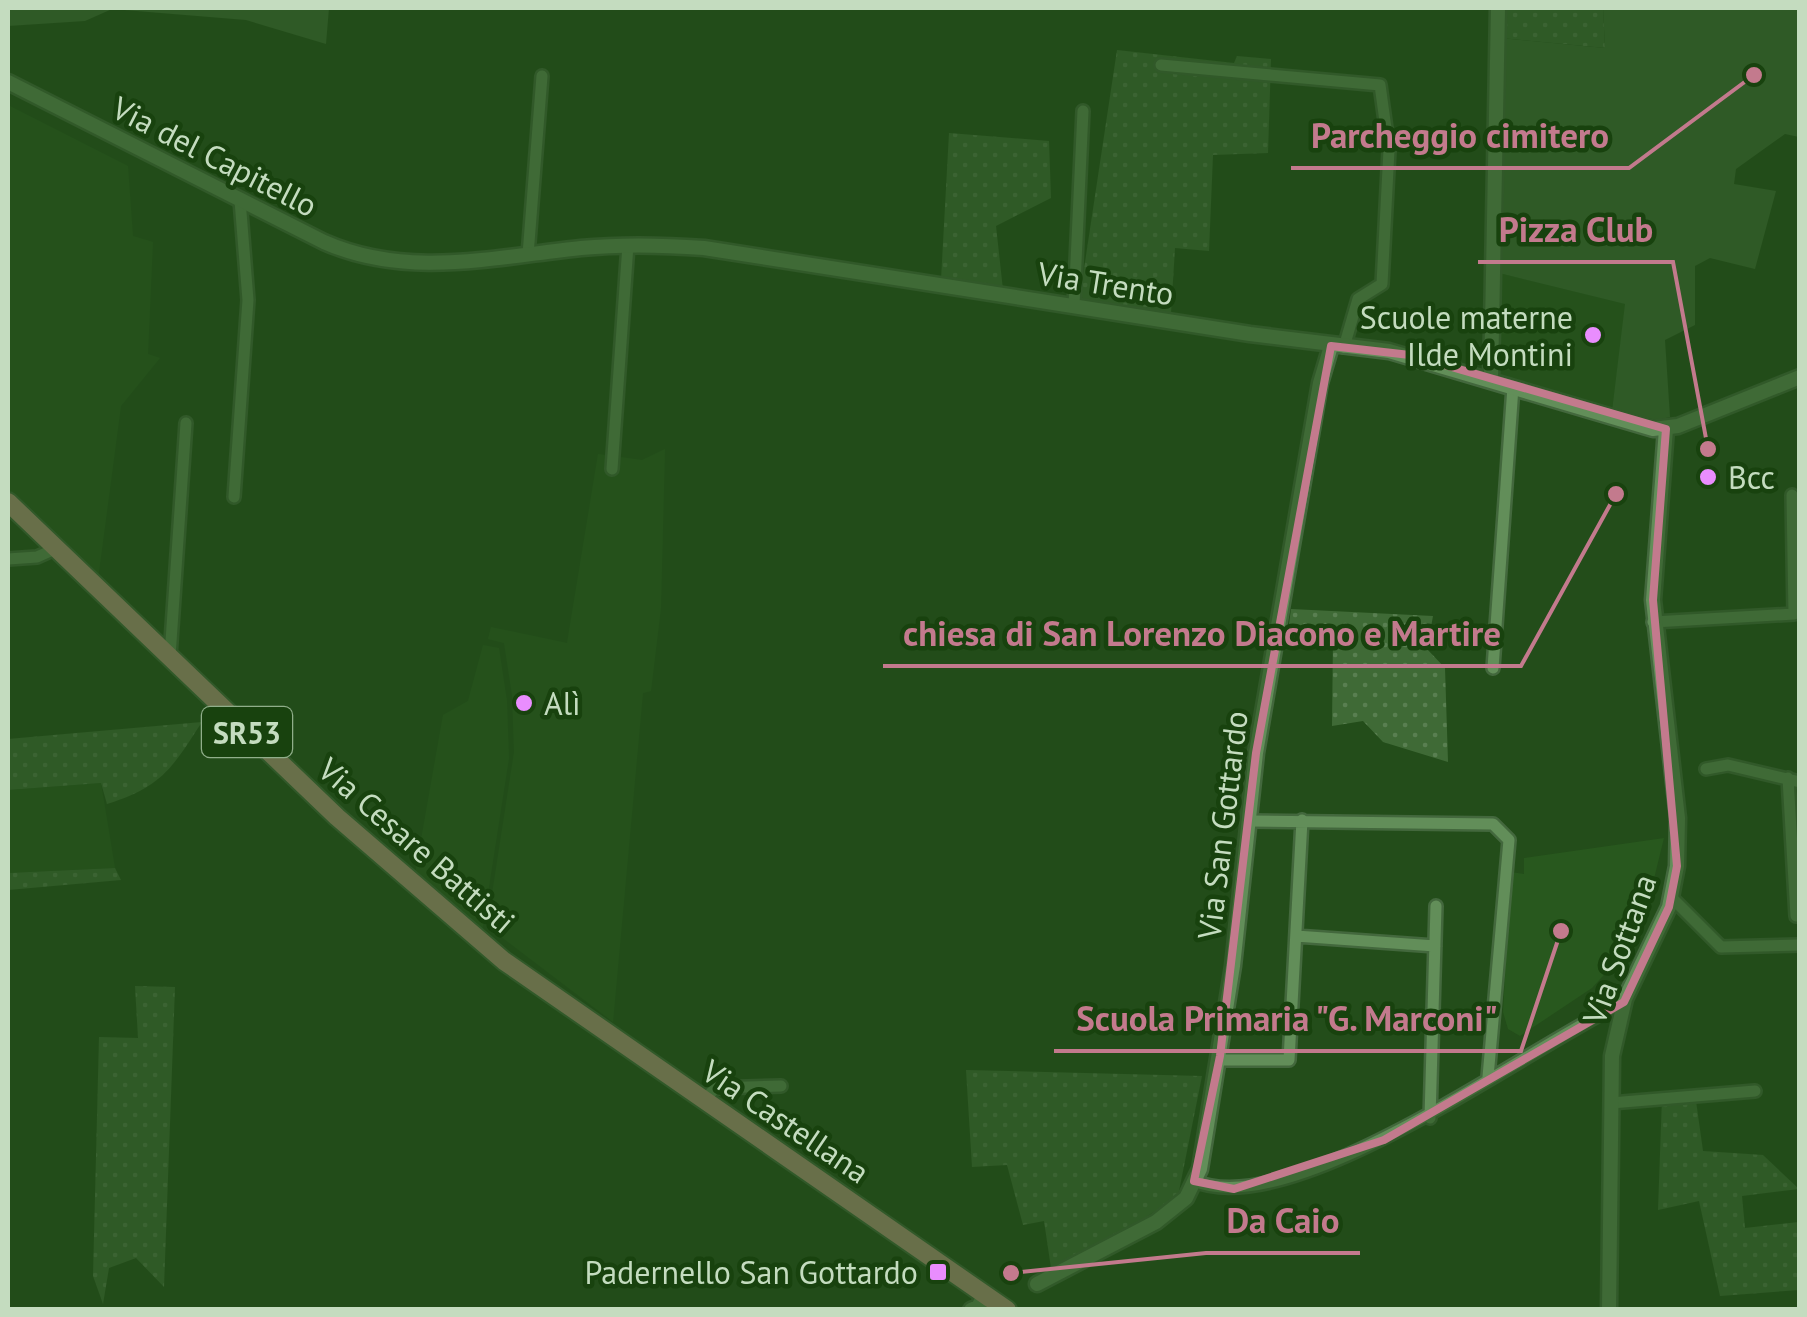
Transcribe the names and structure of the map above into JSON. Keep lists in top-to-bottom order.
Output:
{
  "streets": {
    "main road": ["SR53", "Via Cesare Battisti", "Via Castellana"],
    "street": [
      "Via del Capitello",
      "Via Trento",
      "Via San Gottardo",
      "Via Sottana"
    ]
  },
  "crossings": [
    ["Via del Capitello", "Via Trento"],
    ["Via Trento", "Via San Gottardo"],
    ["Via Trento", "Via Sottana"],
    ["Via Cesare Battisti", "Via Castellana"]
  ],
  "places": {
    "other": [
      "Parcheggio cimitero",
      "Scuole materne Ilde Montini",
      "Pizza Club",
      "Bcc",
      "chiesa di San Lorenzo Diacono e Martire",
      "Alì",
      "Scuola Primaria \"G. Marconi\"",
      "Da Caio"
    ],
    "transit": ["Padernello San Gottardo"]
  }
}
